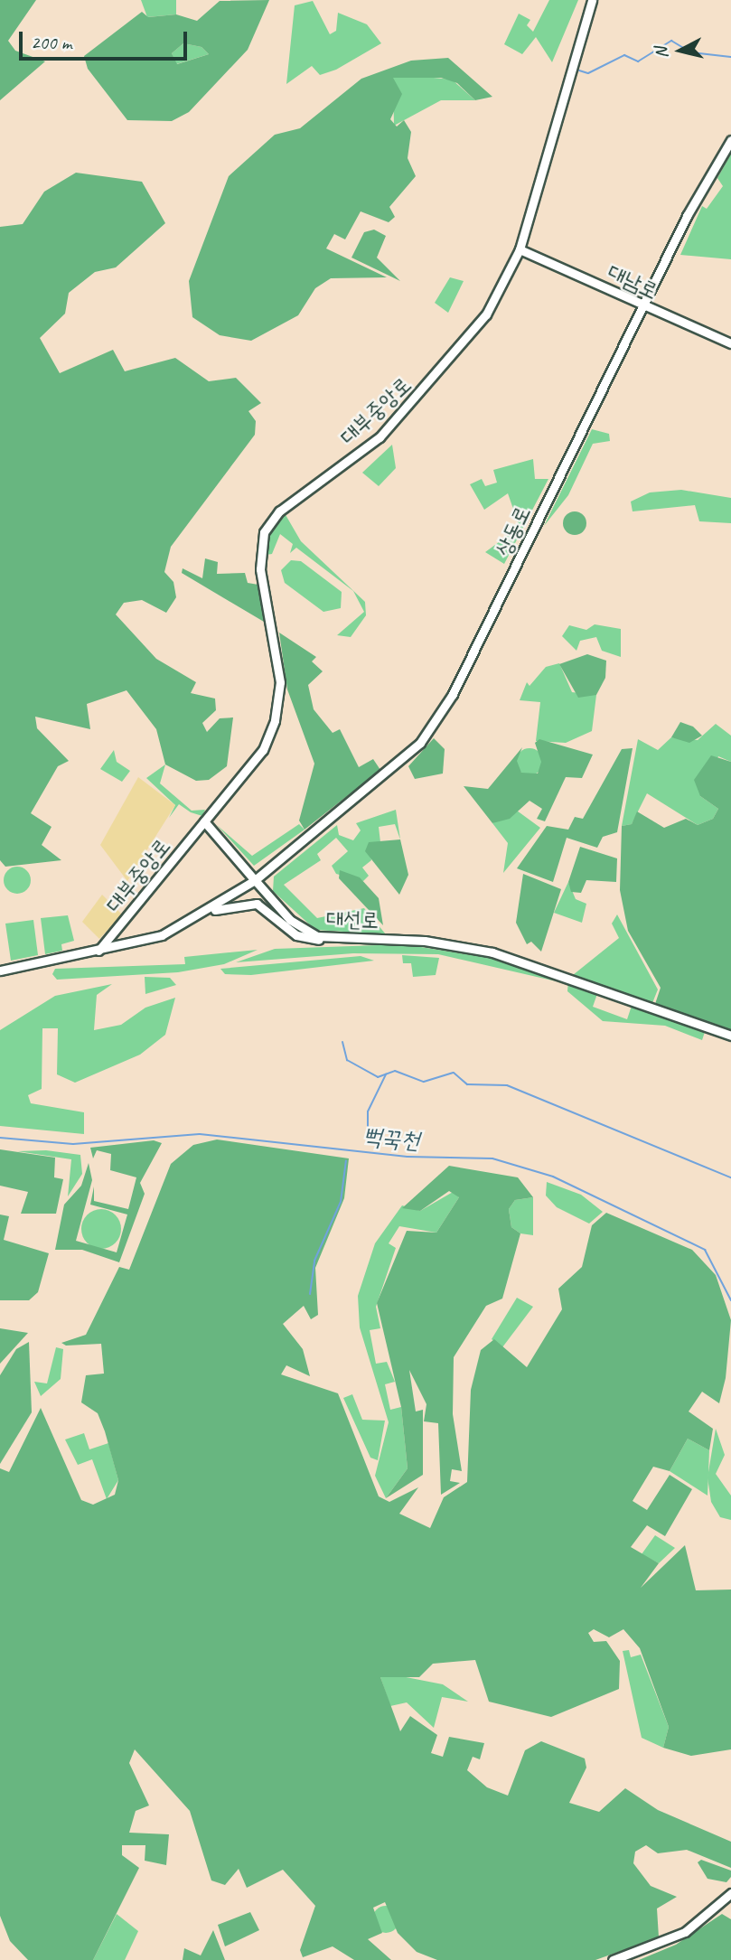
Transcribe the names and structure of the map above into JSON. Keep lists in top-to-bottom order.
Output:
{
  "streets": {
    "street": [
      "대남로",
      "대부중앙로",
      "상동로",
      "대선로"
    ]
  },
  "crossings": [
    ["대남로", "대부중앙로"],
    ["대남로", "상동로"],
    ["상동로", "대선로"]
  ],
  "water": ["뻑꾹천"],
  "scale_bar": "200 m",
  "north": "left"
}
